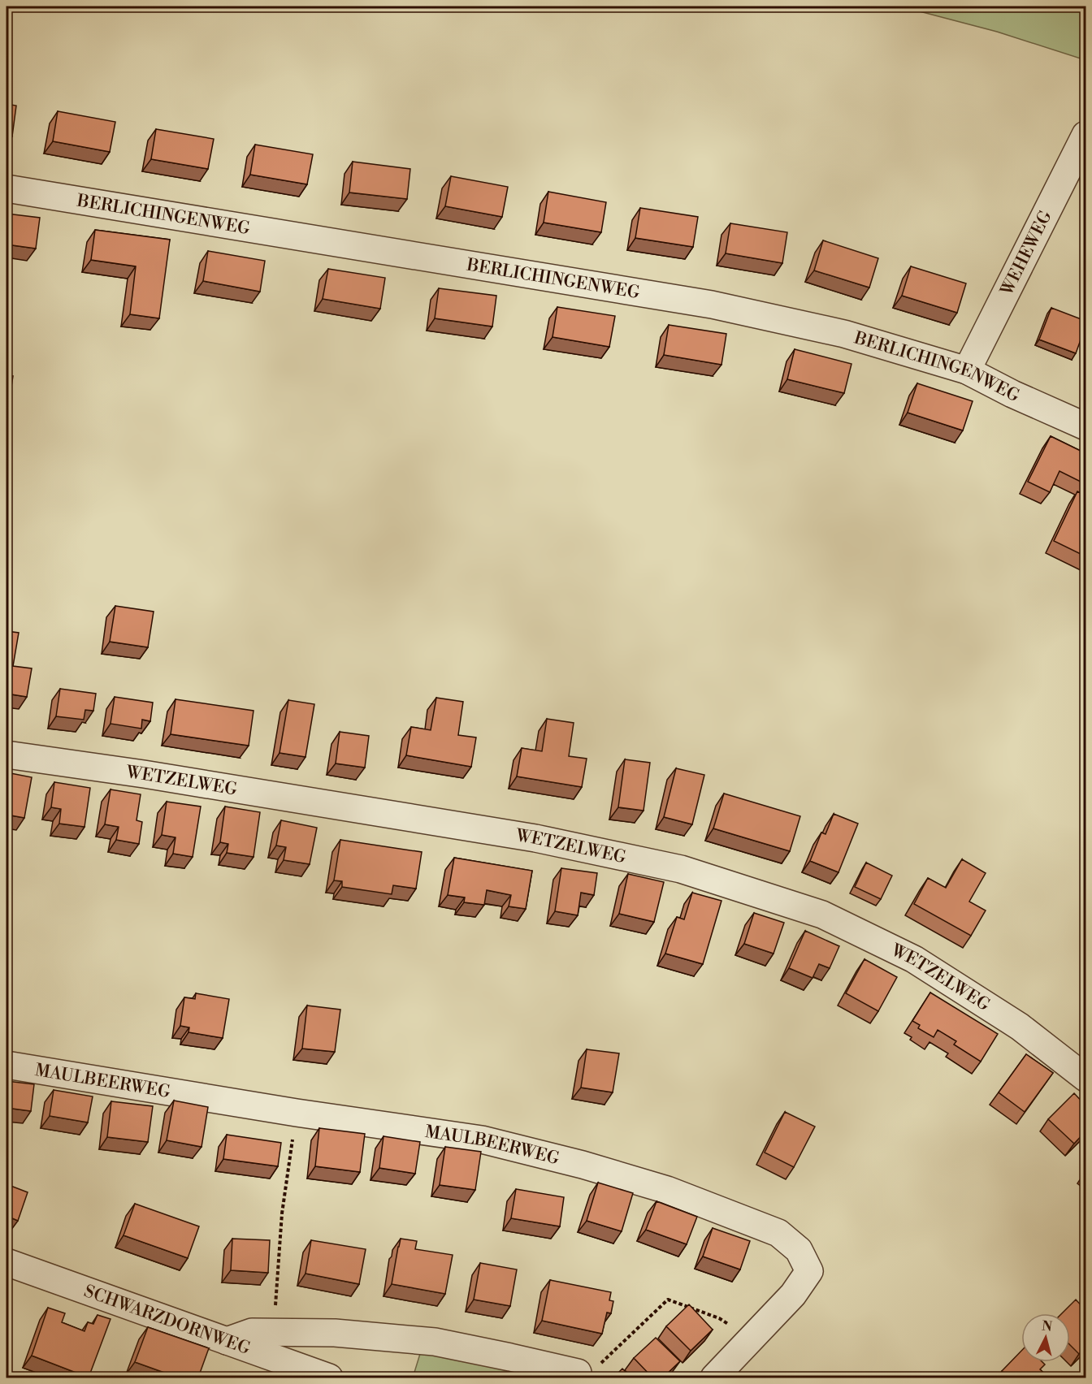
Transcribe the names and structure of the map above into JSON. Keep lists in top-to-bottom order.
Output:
{
  "streets": {
    "street": [
      "BERLICHINGENWEG",
      "WEHEWEG",
      "WETZELWEG",
      "MAULBEERWEG",
      "SCHWARZDORNWEG"
    ]
  },
  "crossings": [
    ["BERLICHINGENWEG", "WEHEWEG"]
  ],
  "north": "top"
}
